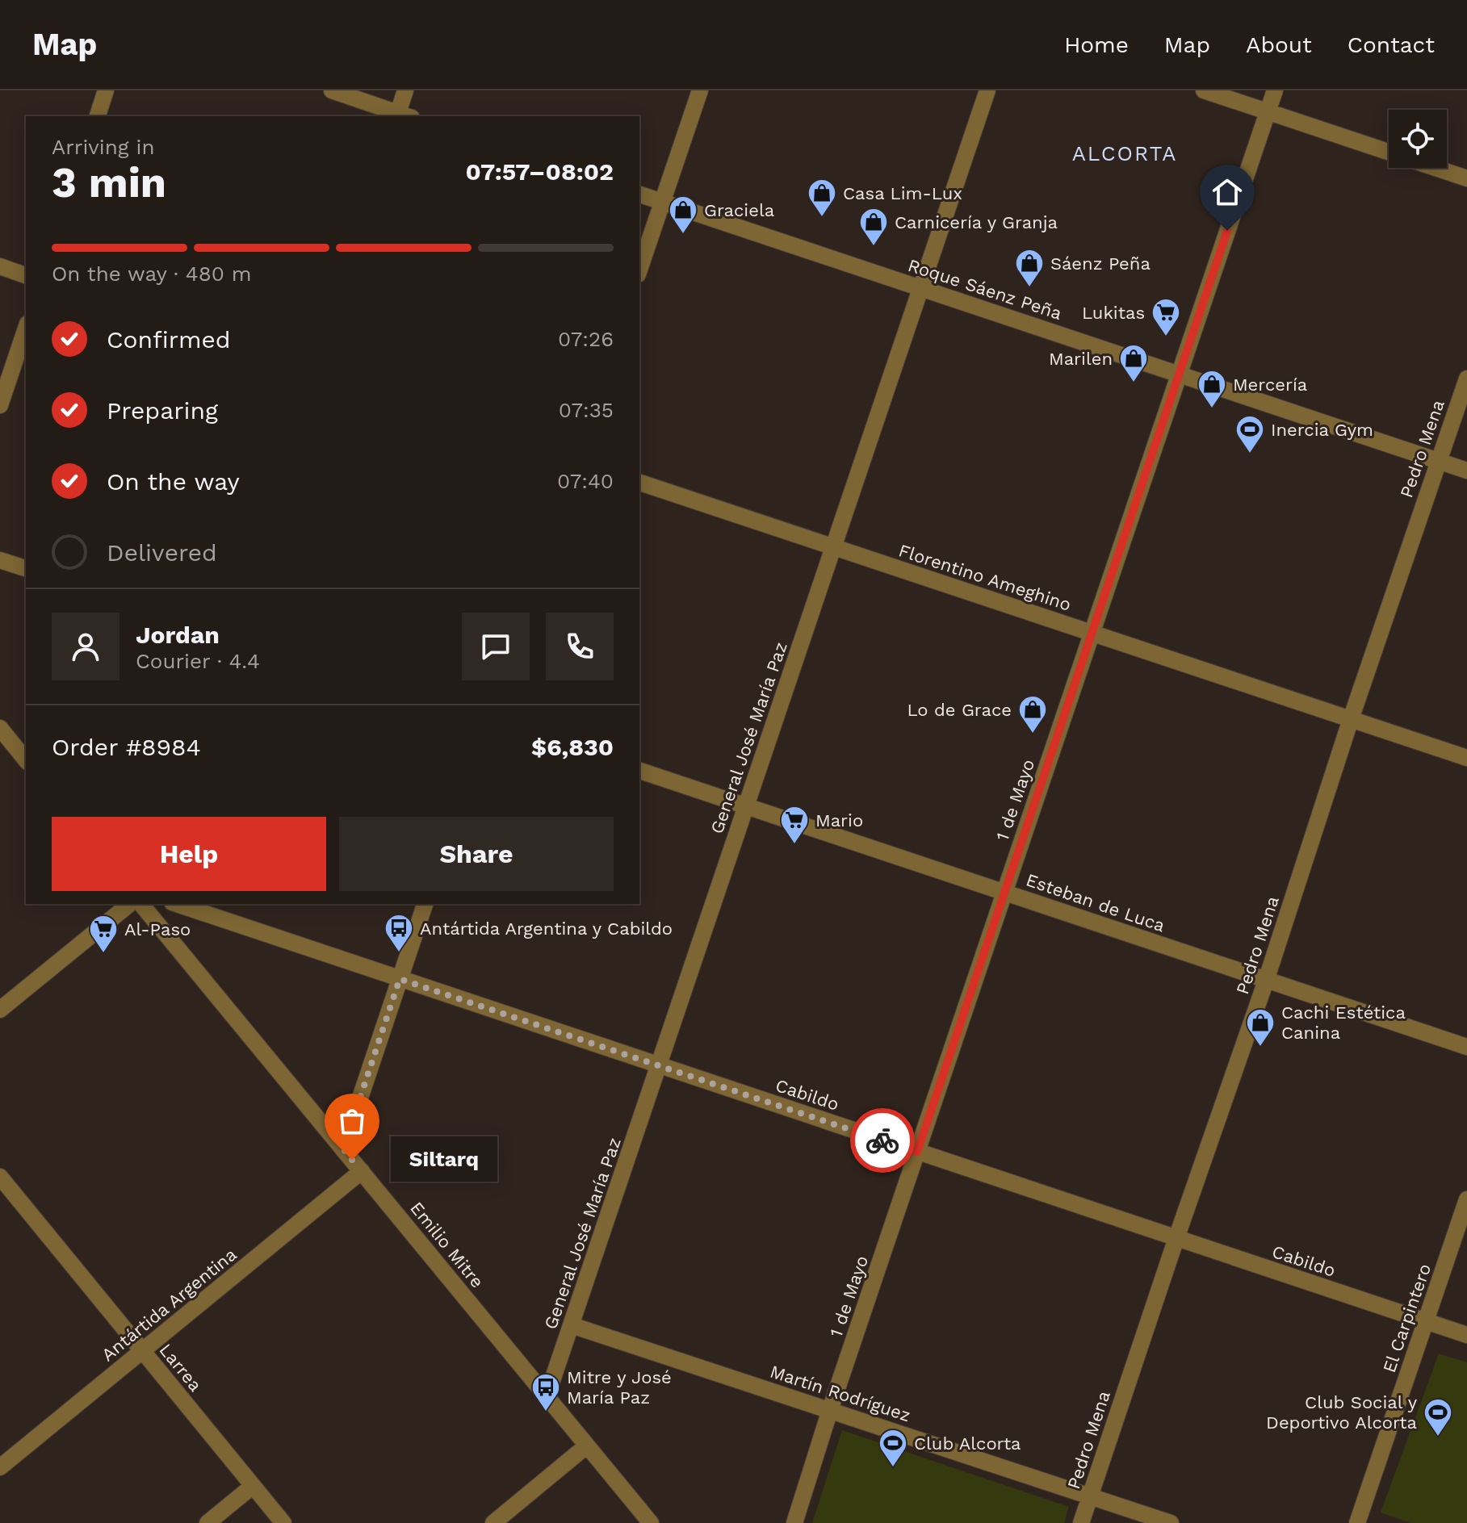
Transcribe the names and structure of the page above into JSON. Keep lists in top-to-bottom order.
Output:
{
  "streets": {
    "street": [
      "Roque Sáenz Peña",
      "Pedro Mena",
      "Florentino Ameghino",
      "General José María Paz",
      "1 de Mayo",
      "Esteban de Luca",
      "Cabildo",
      "Emilio Mitre",
      "Antártida Argentina",
      "El Carpintero",
      "Larrea",
      "Martín Rodríguez"
    ]
  },
  "crossings": [
    ["Roque Sáenz Peña", "Pedro Mena"],
    ["Roque Sáenz Peña", "General José María Paz"],
    ["Roque Sáenz Peña", "1 de Mayo"],
    ["Pedro Mena", "Florentino Ameghino"],
    ["Pedro Mena", "Esteban de Luca"],
    ["Pedro Mena", "Cabildo"],
    ["Pedro Mena", "Martín Rodríguez"],
    ["Florentino Ameghino", "General José María Paz"],
    ["Florentino Ameghino", "1 de Mayo"],
    ["General José María Paz", "Esteban de Luca"],
    ["General José María Paz", "Cabildo"],
    ["General José María Paz", "Emilio Mitre"],
    ["General José María Paz", "Martín Rodríguez"],
    ["1 de Mayo", "Esteban de Luca"],
    ["1 de Mayo", "Cabildo"],
    ["1 de Mayo", "Martín Rodríguez"],
    ["Cabildo", "El Carpintero"],
    ["Emilio Mitre", "Antártida Argentina"],
    ["Antártida Argentina", "Larrea"]
  ],
  "districts": ["ALCORTA"],
  "places": {
    "shop": [
      "Casa Lim-Lux",
      "Graciela",
      "Carnicería y Granja",
      "Sáenz Peña",
      "Marilen",
      "Mercería",
      "Lo de Grace",
      "Cachi Estética Canina"
    ],
    "supermarket": ["Lukitas", "Mario", "Al-Paso"],
    "sports": ["Inercia Gym", "Club Social y Deportivo Alcorta", "Club Alcorta"],
    "bus stop": ["Antártida Argentina y Cabildo", "Mitre y José María Paz"],
    "other": ["Siltarq"]
  },
  "page": {
    "header": "Map",
    "nav": [
      "Home",
      "Map",
      "About",
      "Contact"
    ],
    "heading": ["3 min", "Arriving in", "07:57–08:02"],
    "panel": [
      "Jordan",
      "Courier · 4.4",
      "Order #8984",
      "$6,830"
    ],
    "bar": "On the way · 480 m",
    "list": [
      ["Confirmed", "07:26"],
      ["Preparing", "07:35"],
      ["On the way", "07:40"],
      "Delivered"
    ],
    "buttons": ["Help", "Share"],
    "bubble": "Siltarq"
  }
}
